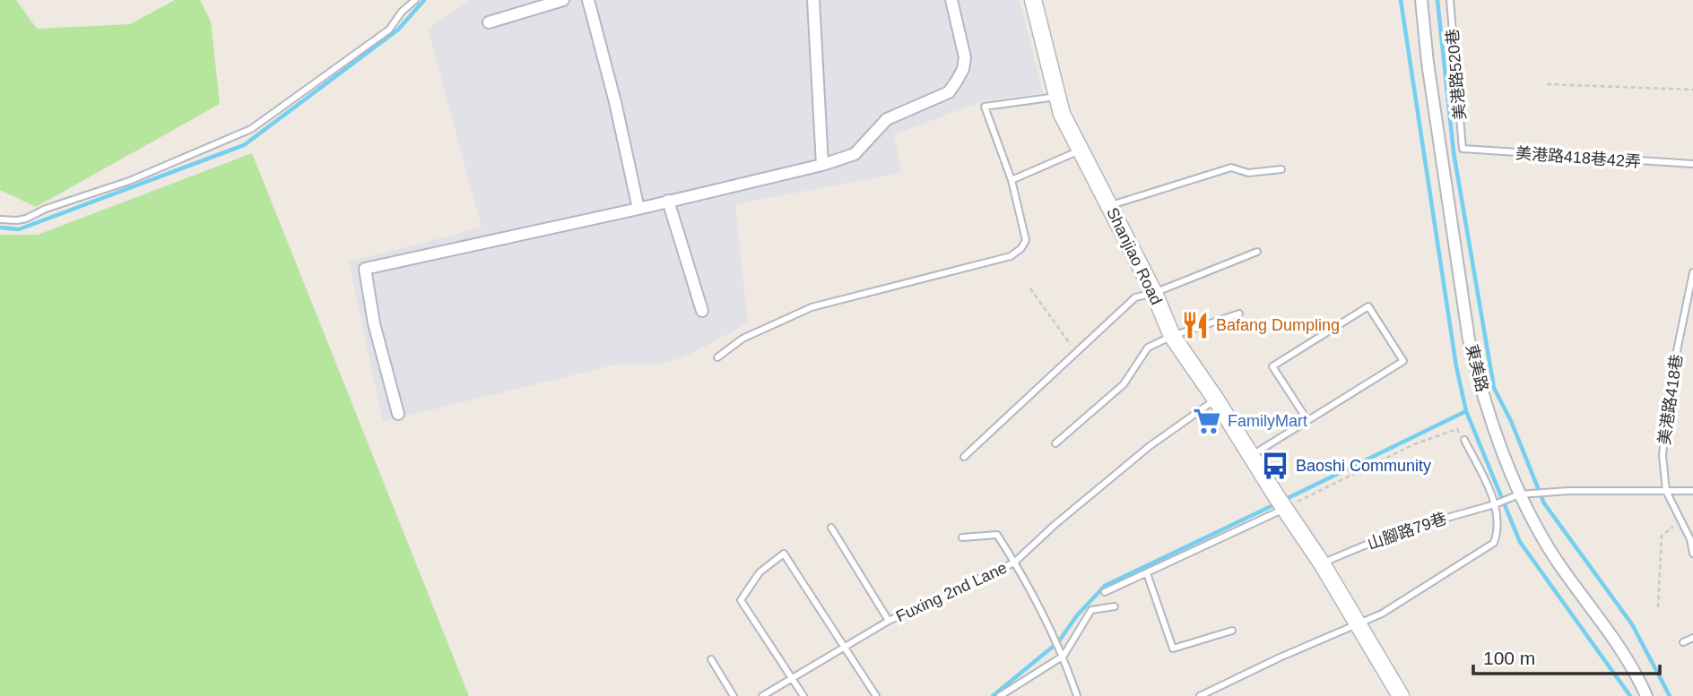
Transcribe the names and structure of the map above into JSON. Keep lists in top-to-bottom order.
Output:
{
  "streets": {
    "main road": ["Shanjiao Road"],
    "street": ["東美路"],
    "lane": [
      "美港路520巷",
      "美港路418巷42弄",
      "美港路418巷",
      "山腳路79巷",
      "Fuxing 2nd Lane"
    ]
  },
  "crossings": [
    ["美港路520巷", "美港路418巷42弄"],
    ["Shanjiao Road", "Fuxing 2nd Lane"],
    ["東美路", "山腳路79巷"]
  ],
  "places": {
    "restaurant": ["Bafang Dumpling"],
    "supermarket": ["FamilyMart"],
    "bus stop": ["Baoshi Community"]
  },
  "scale_bar": "100 m"
}
